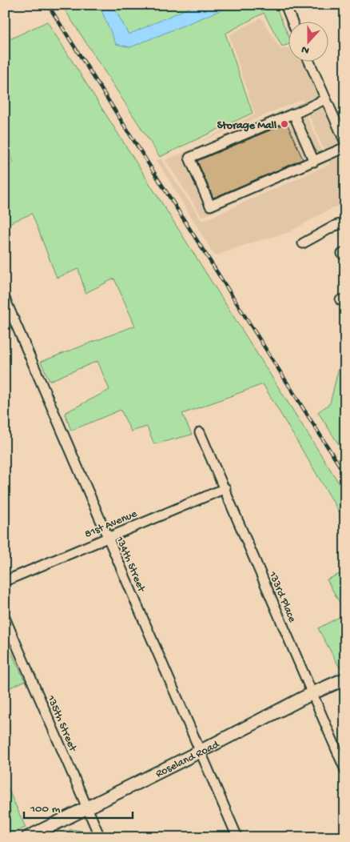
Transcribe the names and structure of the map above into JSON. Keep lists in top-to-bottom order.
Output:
{
  "streets": {
    "main road": ["Roseland Road"],
    "street": [
      "81st Avenue",
      "134th Street",
      "133rd Place",
      "135th Street"
    ]
  },
  "crossings": [
    ["81st Avenue", "134th Street"],
    ["81st Avenue", "133rd Place"],
    ["134th Street", "Roseland Road"],
    ["133rd Place", "Roseland Road"],
    ["135th Street", "Roseland Road"]
  ],
  "places": ["Storage Mall"],
  "scale_bar": "100 m",
  "north": "bottom"
}
